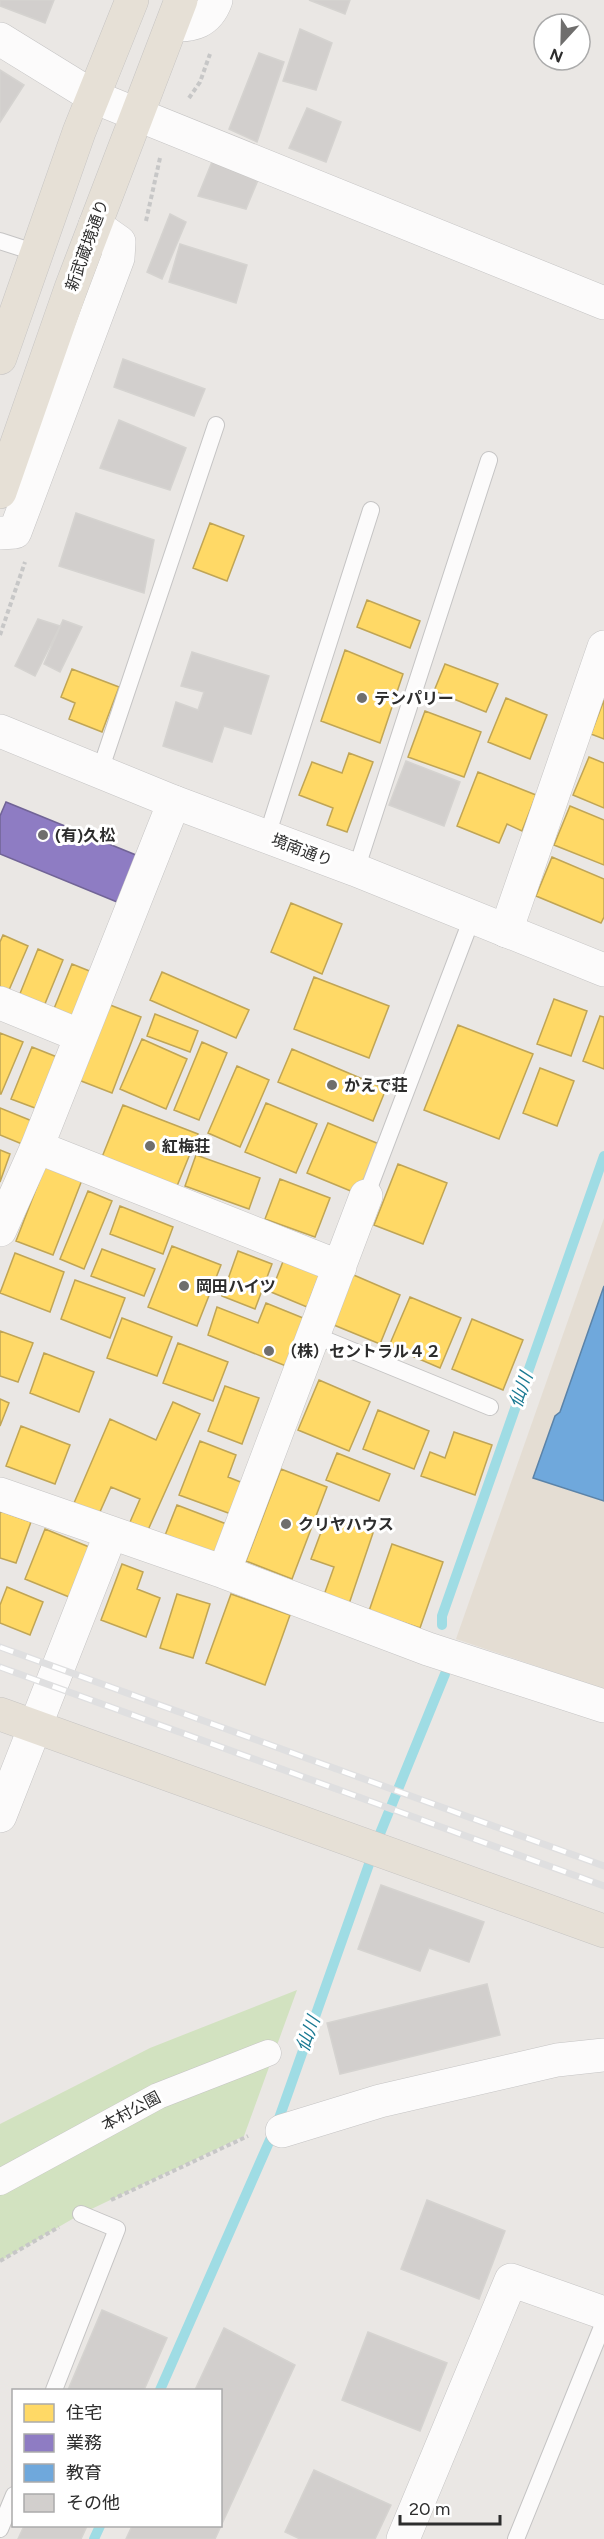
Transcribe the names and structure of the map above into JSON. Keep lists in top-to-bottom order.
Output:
{
  "streets": {
    "main road": ["新武蔵境通り"],
    "street": ["境南通り", "本村公園"]
  },
  "water": ["仙川"],
  "places": [
    "テンパリー",
    "(有)久松",
    "かえで荘",
    "紅梅荘",
    "岡田ハイツ",
    "（株）セントラル４２",
    "クリヤハウス"
  ],
  "legend": [
    "住宅",
    "業務",
    "教育",
    "その他"
  ],
  "scale_bar": "20 m",
  "north": "bottom"
}
